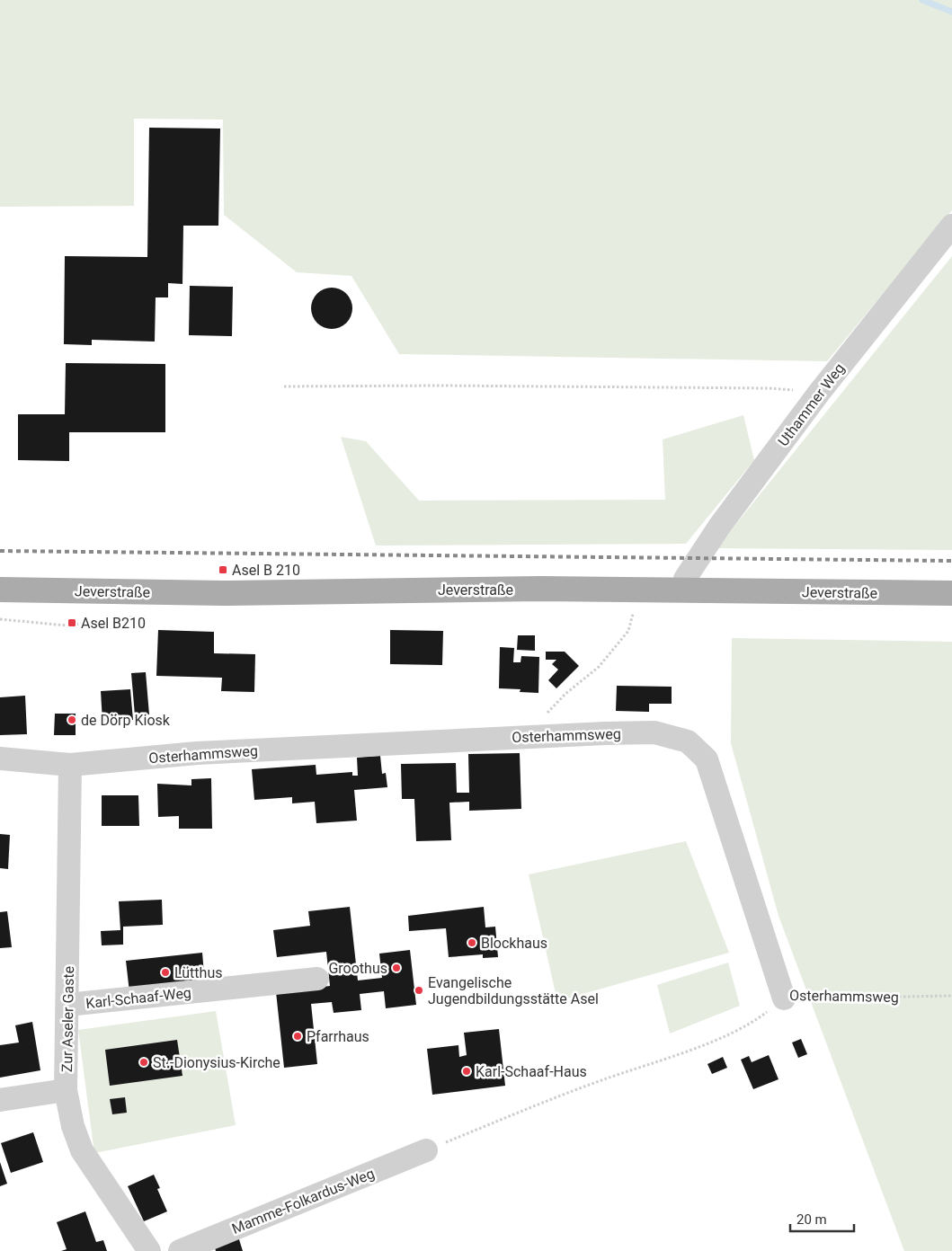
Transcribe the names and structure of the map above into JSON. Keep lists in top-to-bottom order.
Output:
{
  "streets": {
    "main road": ["Jeverstraße"],
    "street": [
      "Uthammer Weg",
      "Osterhammsweg",
      "Karl-Schaaf-Weg",
      "Zur Aseler Gaste",
      "Mamme-Folkardus-Weg"
    ]
  },
  "crossings": [
    ["Uthammer Weg", "Jeverstraße"],
    ["Osterhammsweg", "Zur Aseler Gaste"],
    ["Karl-Schaaf-Weg", "Zur Aseler Gaste"]
  ],
  "places": {
    "transit": ["Asel B 210", "Asel B210"],
    "other": [
      "de Dörp Kiosk",
      "Blockhaus",
      "Groothus",
      "Lütthus",
      "Evangelische Jugendbildungsstätte Asel",
      "Pfarrhaus",
      "St.-Dionysius-Kirche",
      "Karl-Schaaf-Haus"
    ]
  },
  "scale_bar": "20 m"
}
